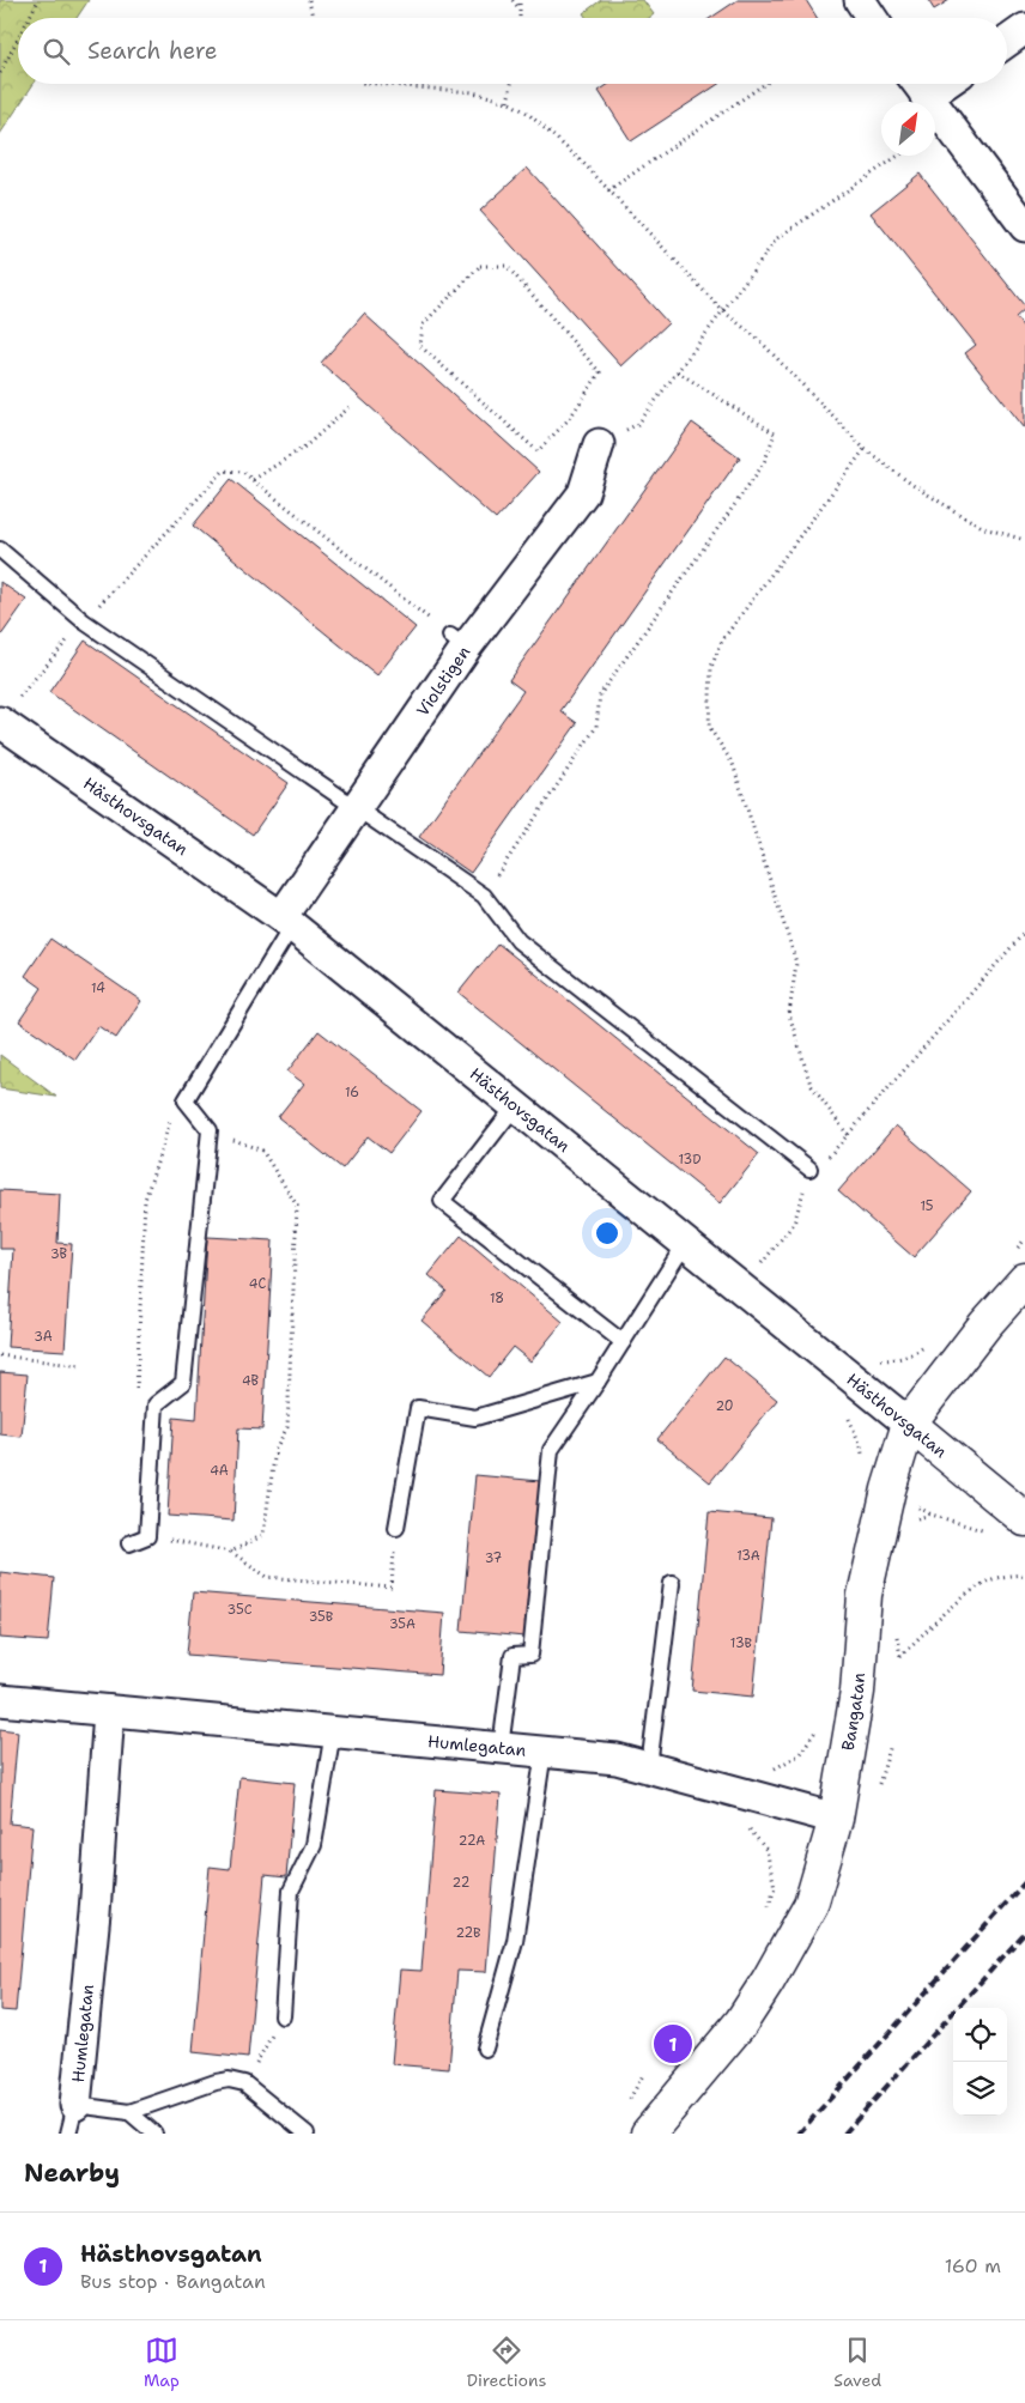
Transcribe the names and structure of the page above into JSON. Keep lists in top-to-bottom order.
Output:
{
  "streets": {
    "street": [
      "Violstigen",
      "Hästhovsgatan",
      "Bangatan",
      "Humlegatan"
    ]
  },
  "crossings": [
    ["Violstigen", "Hästhovsgatan"],
    ["Hästhovsgatan", "Bangatan"],
    ["Bangatan", "Humlegatan"]
  ],
  "house_numbers": [
    "14",
    "16",
    "13D",
    "15",
    "3B",
    "4C",
    "18",
    "3A",
    "4B",
    "20",
    "4A",
    "13A",
    "37",
    "35C",
    "35B",
    "35A",
    "13B",
    "22A",
    "22",
    "22B"
  ],
  "north": "top right",
  "page": {
    "search": "Search here",
    "pins": "1",
    "heading": "Nearby",
    "list": [
      {
        "mark": "1",
        "name": "Hästhovsgatan",
        "note": "Bus stop · Bangatan",
        "value": "160 m"
      }
    ],
    "nav": ["Map", "Directions", "Saved"]
  }
}
